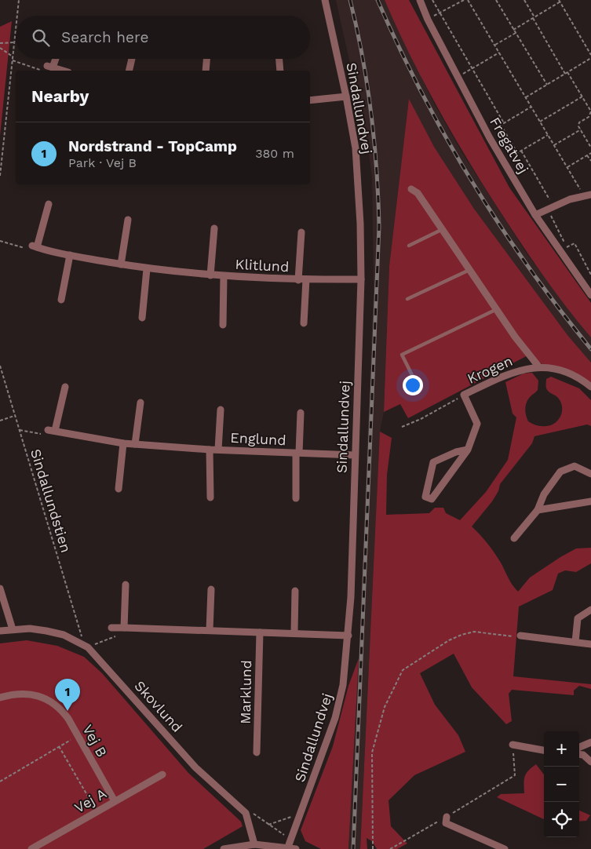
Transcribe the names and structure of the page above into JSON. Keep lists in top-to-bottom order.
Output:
{
  "streets": {
    "street": [
      "Sindallundvej",
      "Fregatvej",
      "Klitlund",
      "Krogen",
      "Englund",
      "Marklund",
      "Skovlund",
      "Vej B",
      "Vej A"
    ],
    "path": ["Sindallundstien"]
  },
  "crossings": [
    ["Sindallundvej", "Klitlund"],
    ["Sindallundvej", "Englund"],
    ["Sindallundstien", "Skovlund"],
    ["Vej B", "Vej A"]
  ],
  "page": {
    "search": "Search here",
    "heading": "Nearby",
    "list": [
      {
        "mark": "1",
        "name": "Nordstrand - TopCamp",
        "note": "Park · Vej B",
        "value": "380 m"
      }
    ],
    "pins": "1",
    "map_buttons": ["+", "−"]
  }
}
